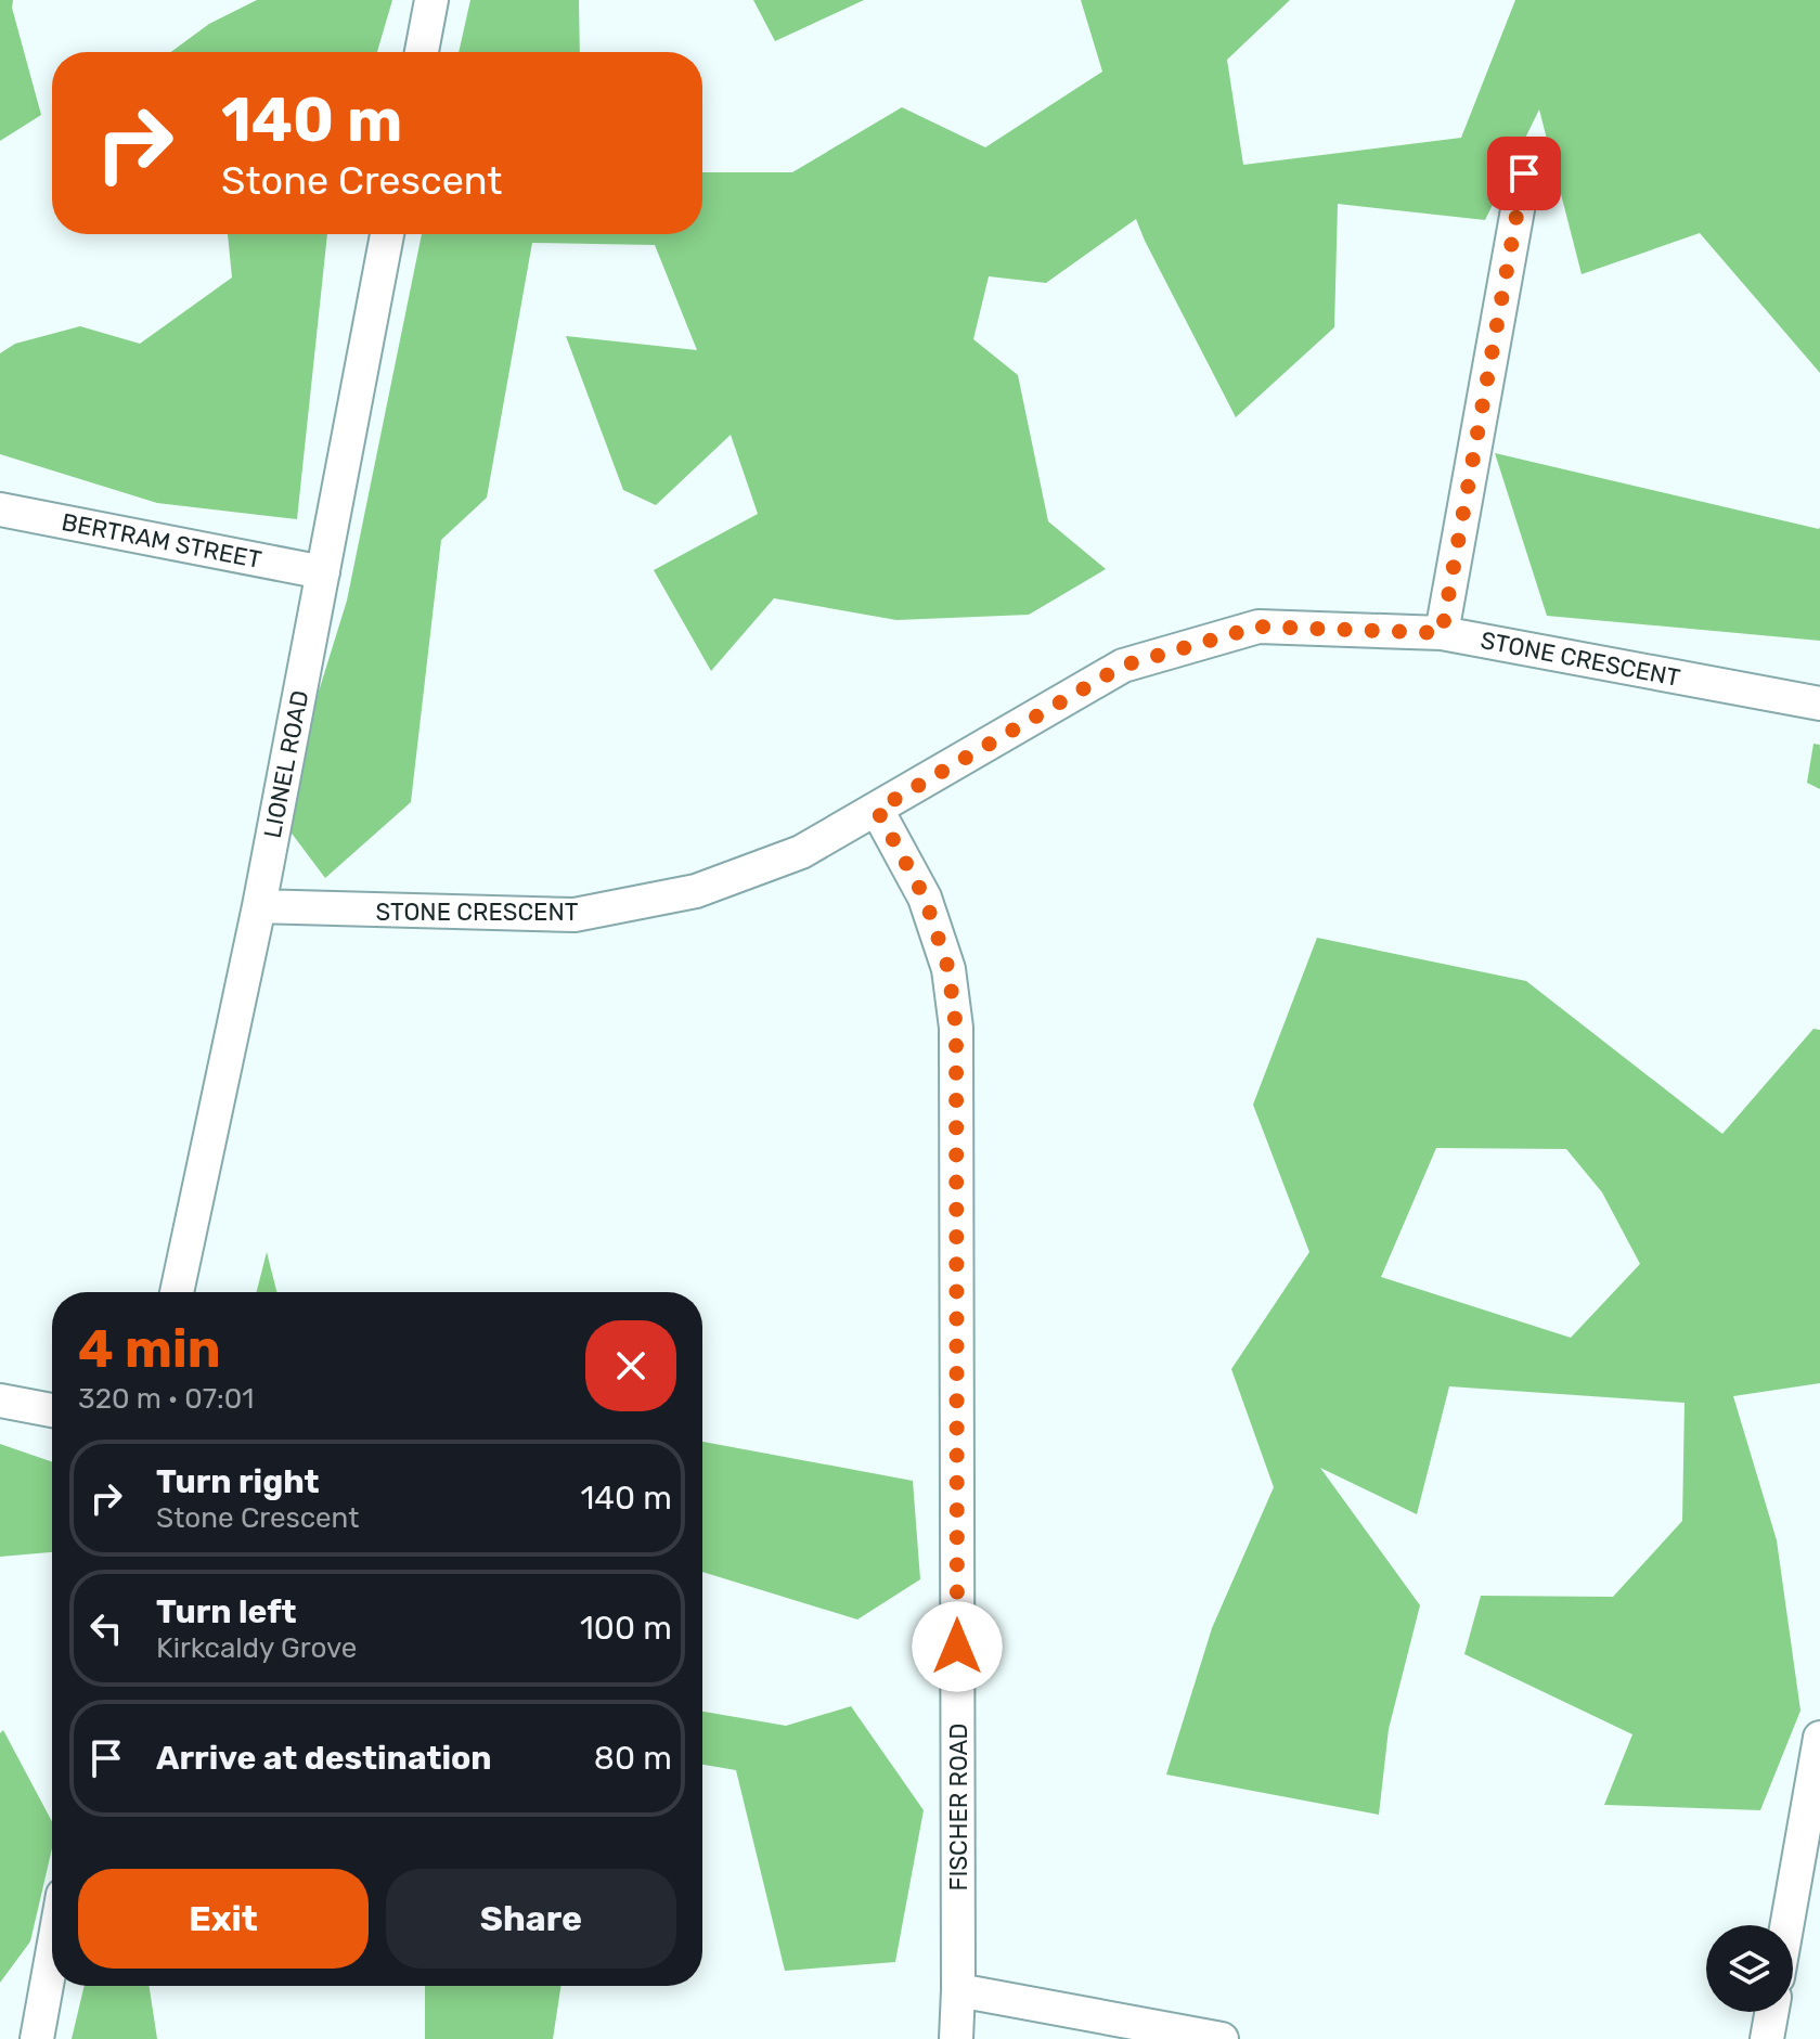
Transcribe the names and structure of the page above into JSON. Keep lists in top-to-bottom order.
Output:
{
  "streets": {
    "street": [
      "BERTRAM STREET",
      "STONE CRESCENT",
      "LIONEL ROAD",
      "FISCHER ROAD"
    ]
  },
  "crossings": [
    ["BERTRAM STREET", "LIONEL ROAD"],
    ["STONE CRESCENT", "LIONEL ROAD"],
    ["STONE CRESCENT", "FISCHER ROAD"]
  ],
  "page": {
    "turn": ["140 m", "Stone Crescent"],
    "heading": ["4 min", "320 m · 07:01"],
    "list": [
      {
        "name": "Turn right",
        "note": "Stone Crescent",
        "value": "140 m"
      },
      {
        "name": "Turn left",
        "note": "Kirkcaldy Grove",
        "value": "100 m"
      },
      {
        "name": "Arrive at destination",
        "value": "80 m"
      }
    ],
    "buttons": ["Exit", "Share"]
  }
}
